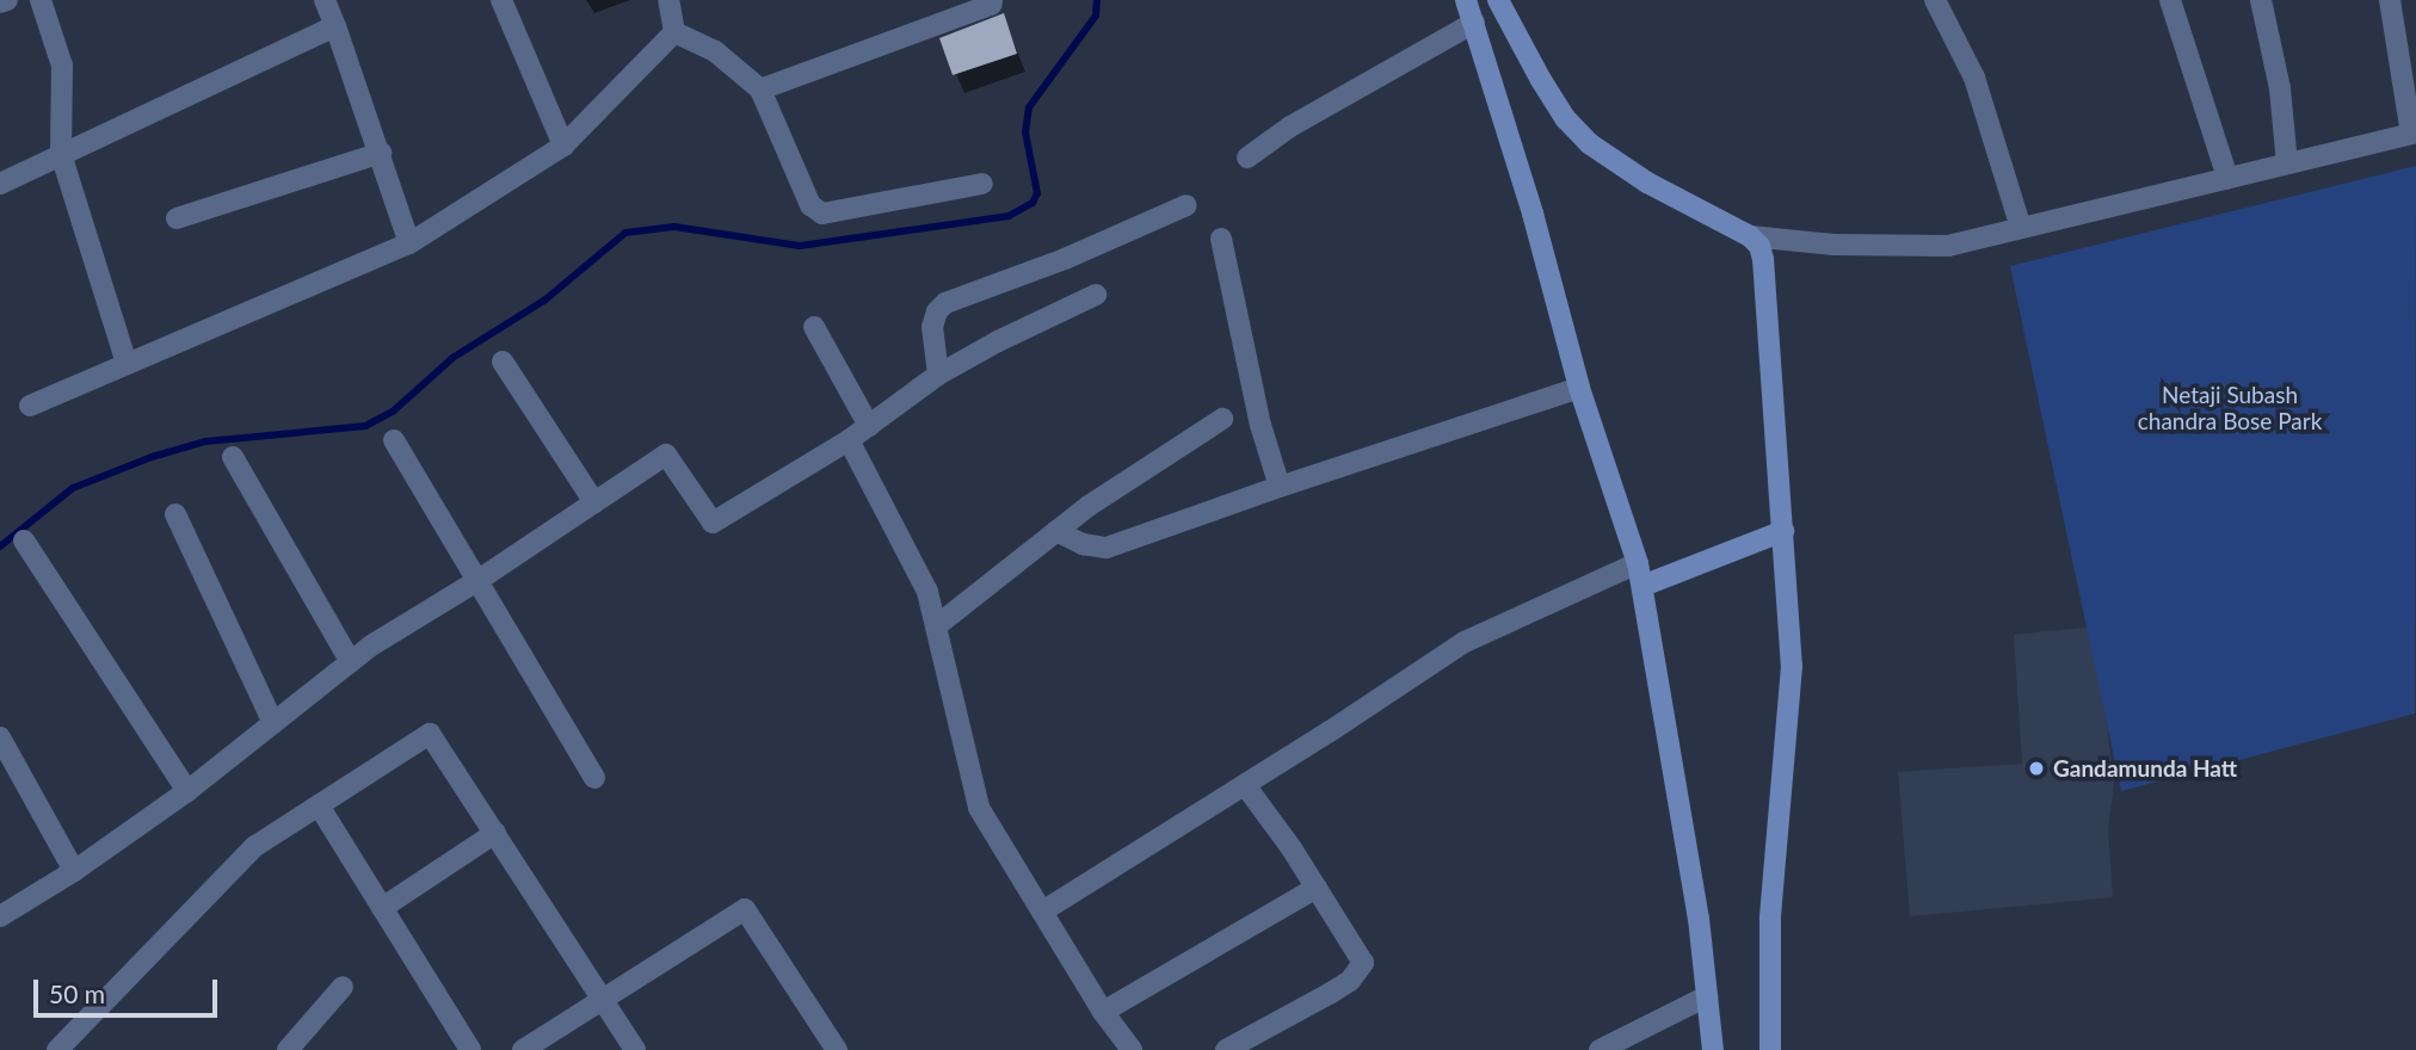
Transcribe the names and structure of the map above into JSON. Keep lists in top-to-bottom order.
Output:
{
  "parks": ["Netaji Subash chandra Bose Park"],
  "places": ["Gandamunda Hatt"],
  "scale_bar": "50 m"
}
